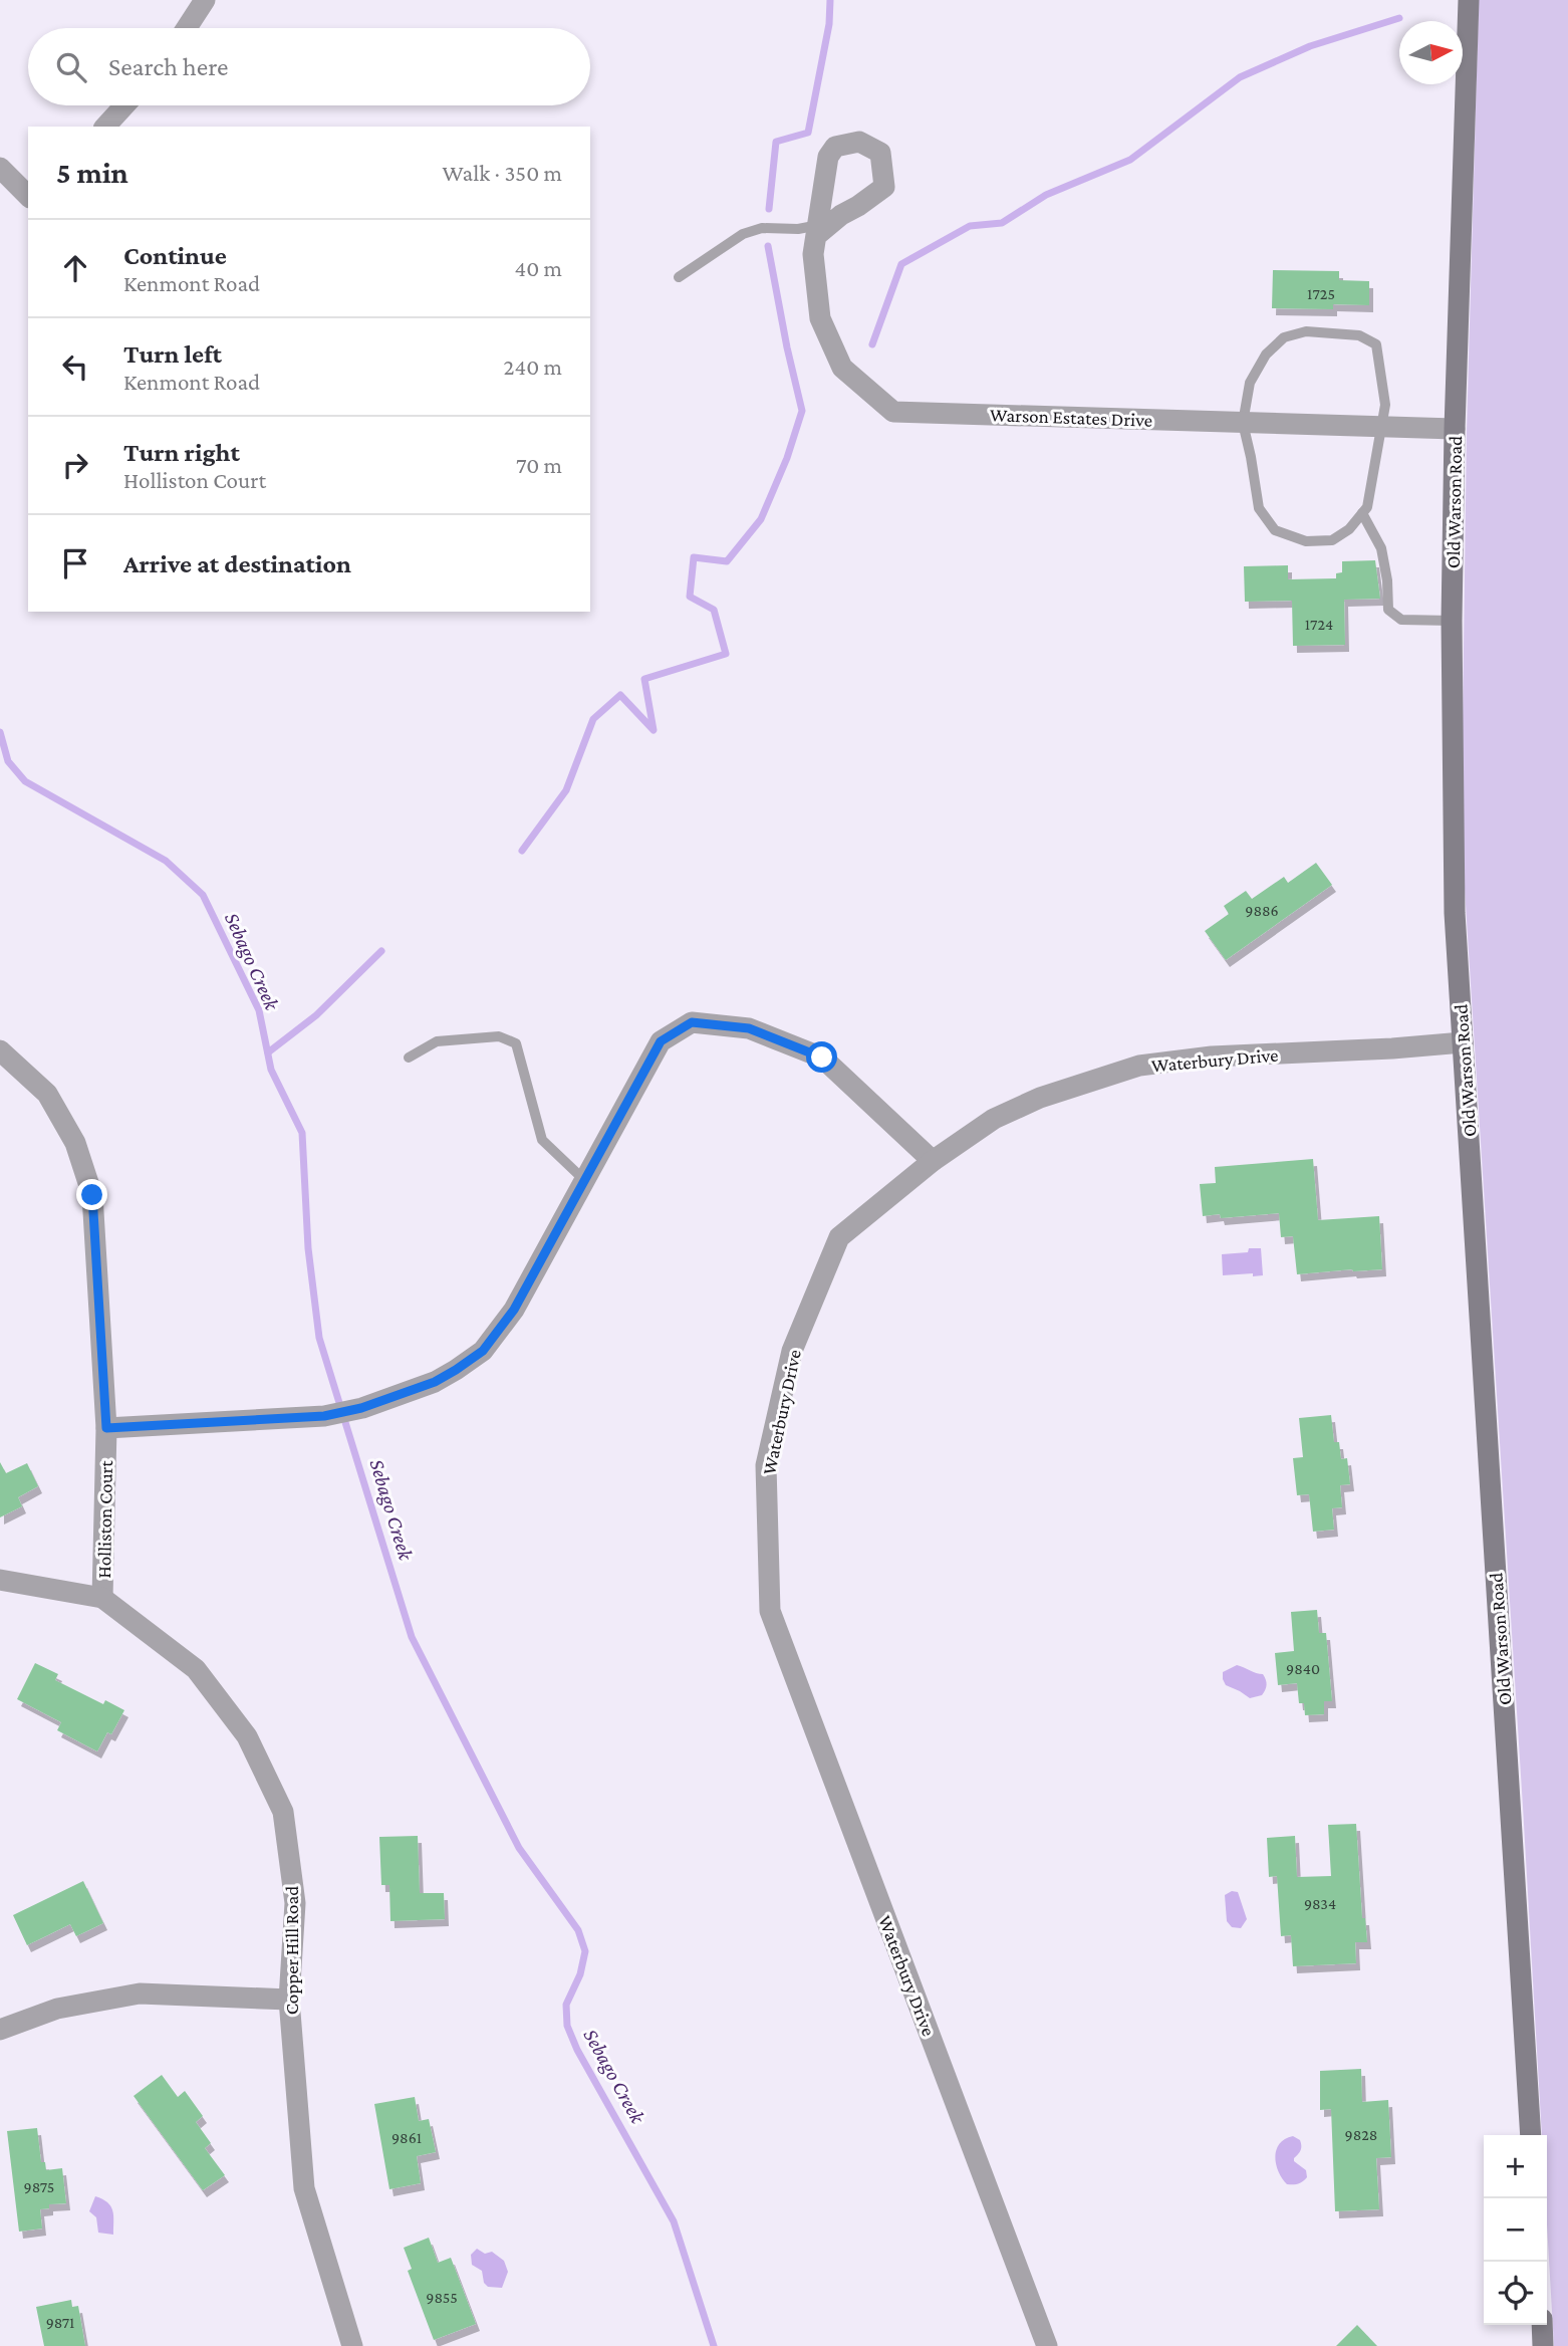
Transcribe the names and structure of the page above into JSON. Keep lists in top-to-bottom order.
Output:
{
  "streets": {
    "street": [
      "Warson Estates Drive",
      "Old Warson Road",
      "Waterbury Drive",
      "Holliston Court",
      "Copper Hill Road"
    ]
  },
  "crossings": [
    ["Warson Estates Drive", "Old Warson Road"],
    ["Old Warson Road", "Waterbury Drive"],
    ["Holliston Court", "Copper Hill Road"]
  ],
  "water": ["Sebago Creek"],
  "house_numbers": [
    "1725",
    "1724",
    "9886",
    "9840",
    "9834",
    "9828",
    "9861",
    "9875",
    "9855",
    "9871"
  ],
  "north": "right",
  "page": {
    "search": "Search here",
    "heading": ["5 min", "Walk · 350 m"],
    "list": [
      ["Continue", "Kenmont Road", "40 m"],
      ["Turn left", "Kenmont Road", "240 m"],
      ["Turn right", "Holliston Court", "70 m"],
      "Arrive at destination"
    ],
    "map_buttons": ["+", "−"]
  }
}
